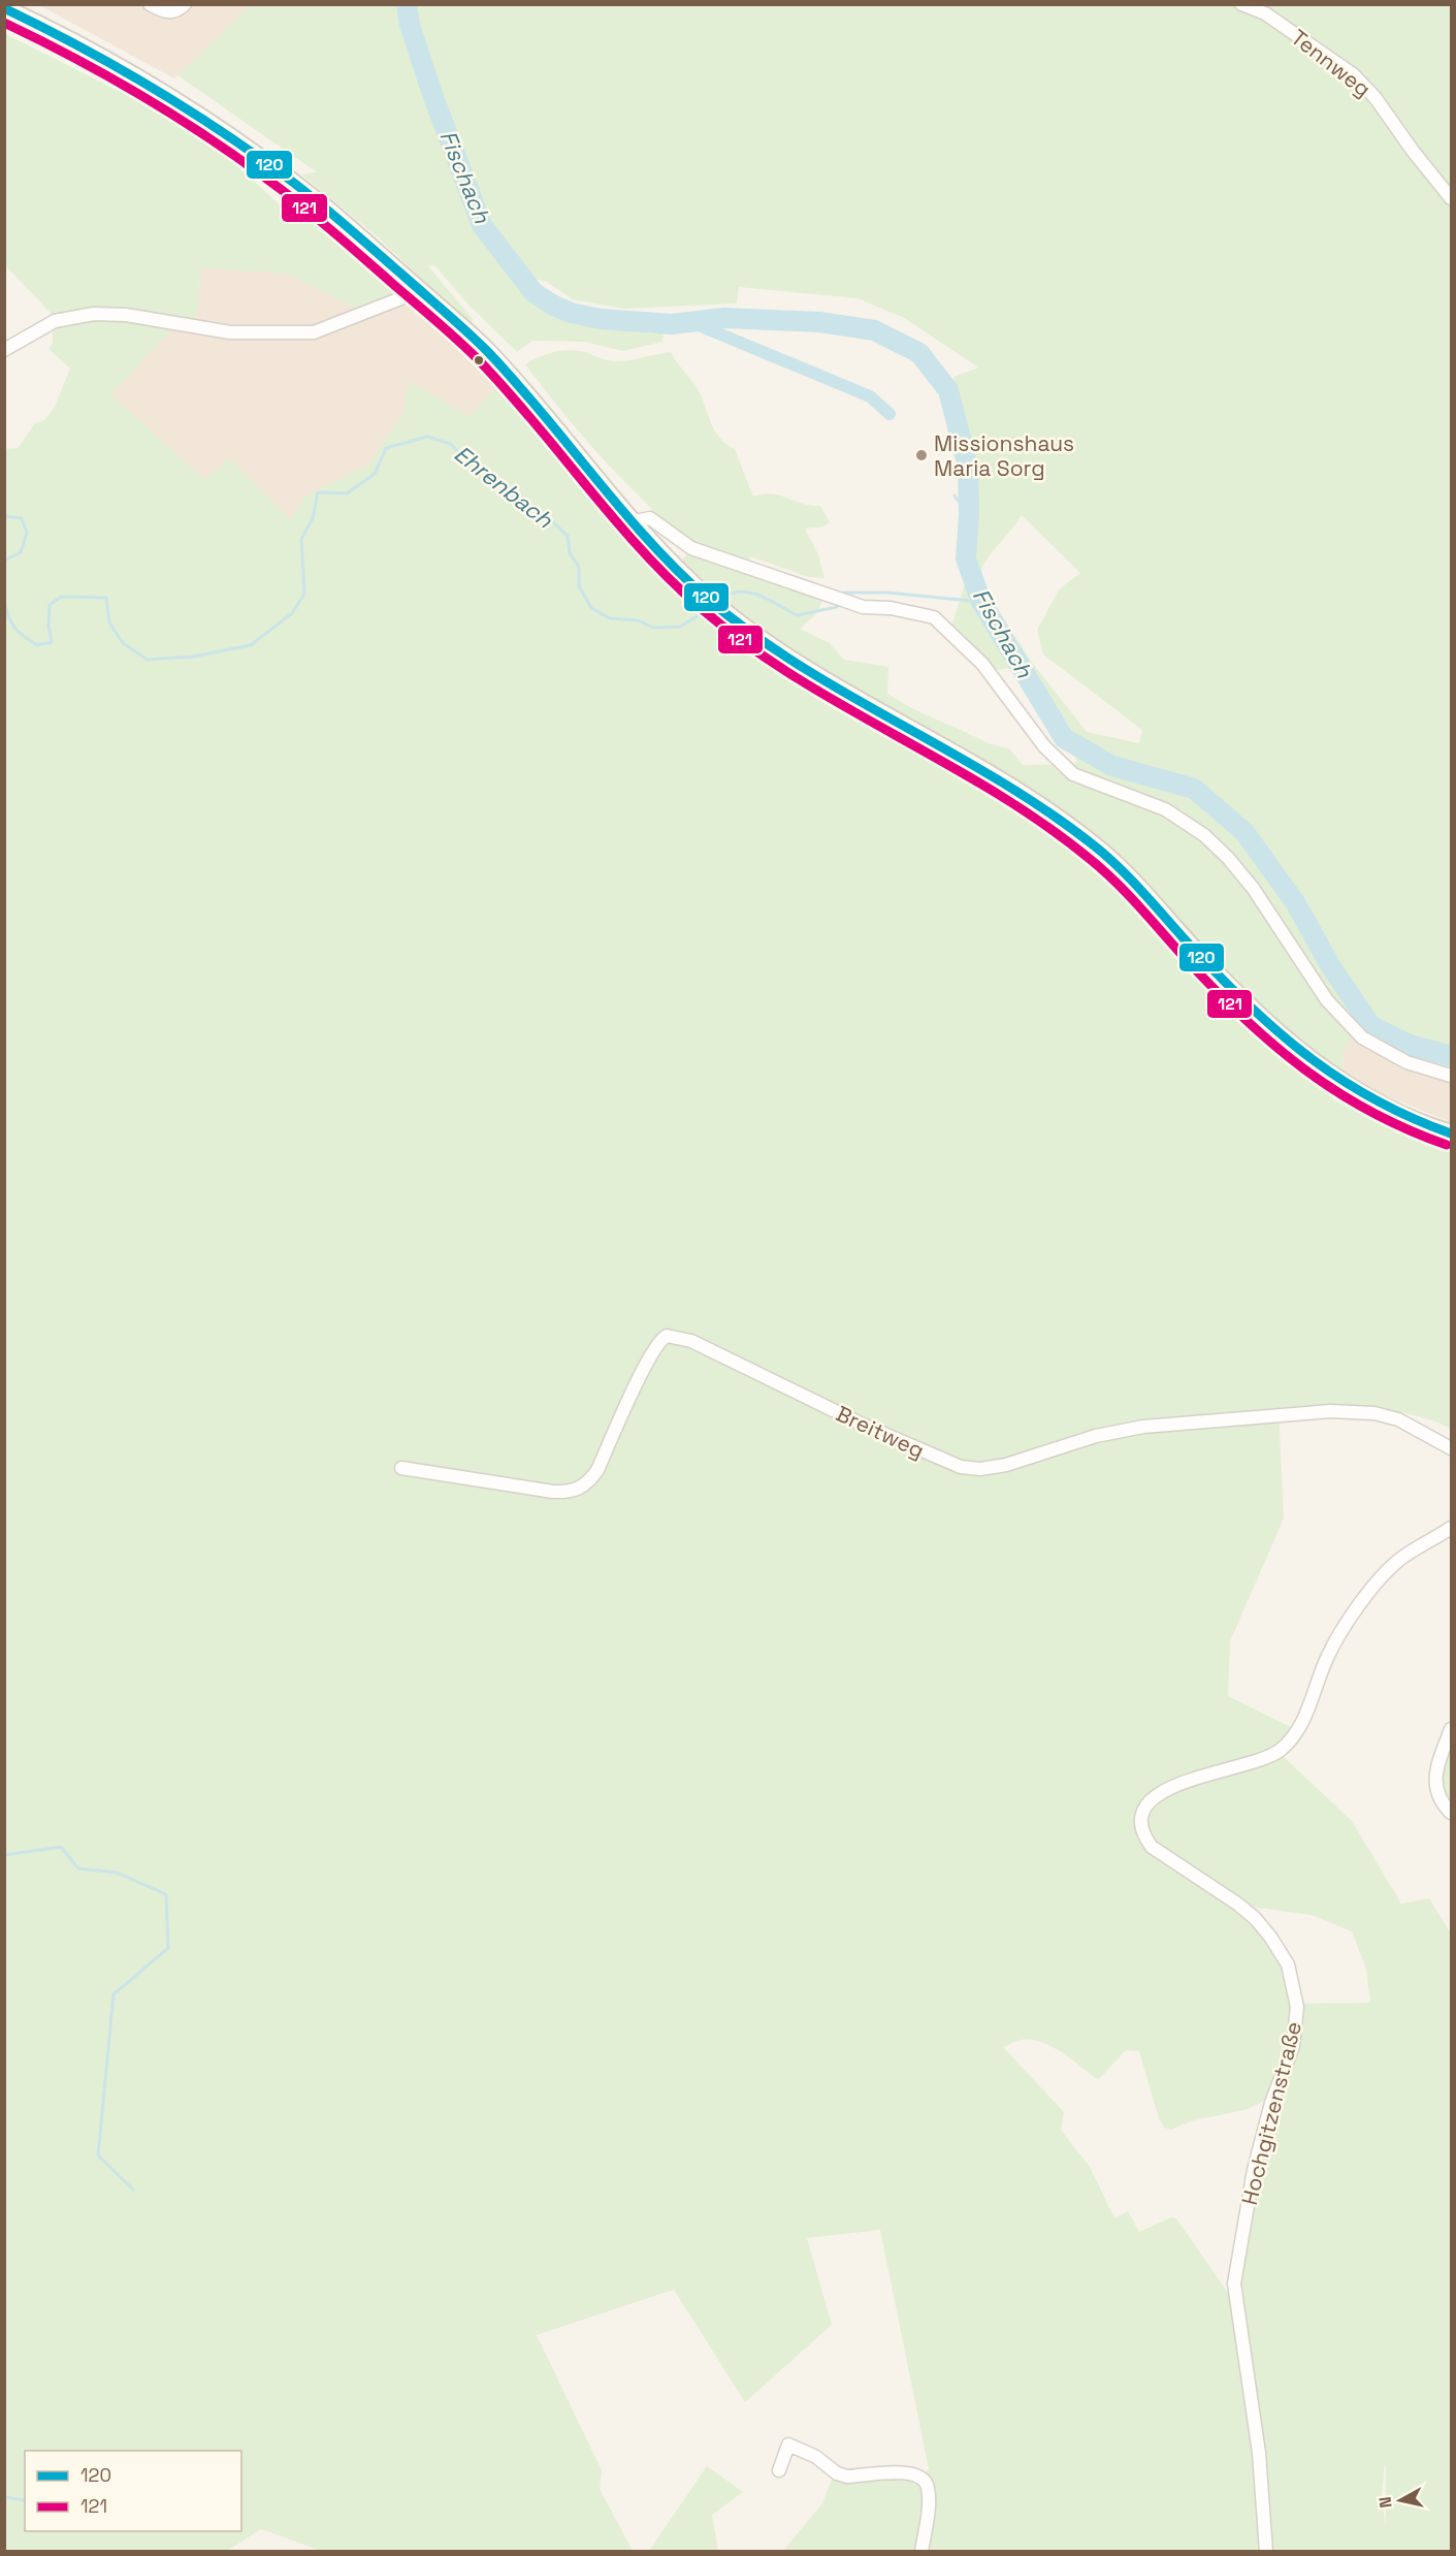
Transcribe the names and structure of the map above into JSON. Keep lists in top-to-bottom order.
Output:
{
  "streets": {
    "street": ["Tennweg", "Breitweg", "Hochgitzenstraße"]
  },
  "water": ["Fischach", "Ehrenbach"],
  "places": ["Missionshaus Maria Sorg"],
  "lines": ["transit line 120", "transit line 121"],
  "legend": ["120", "121"],
  "north": "left"
}
